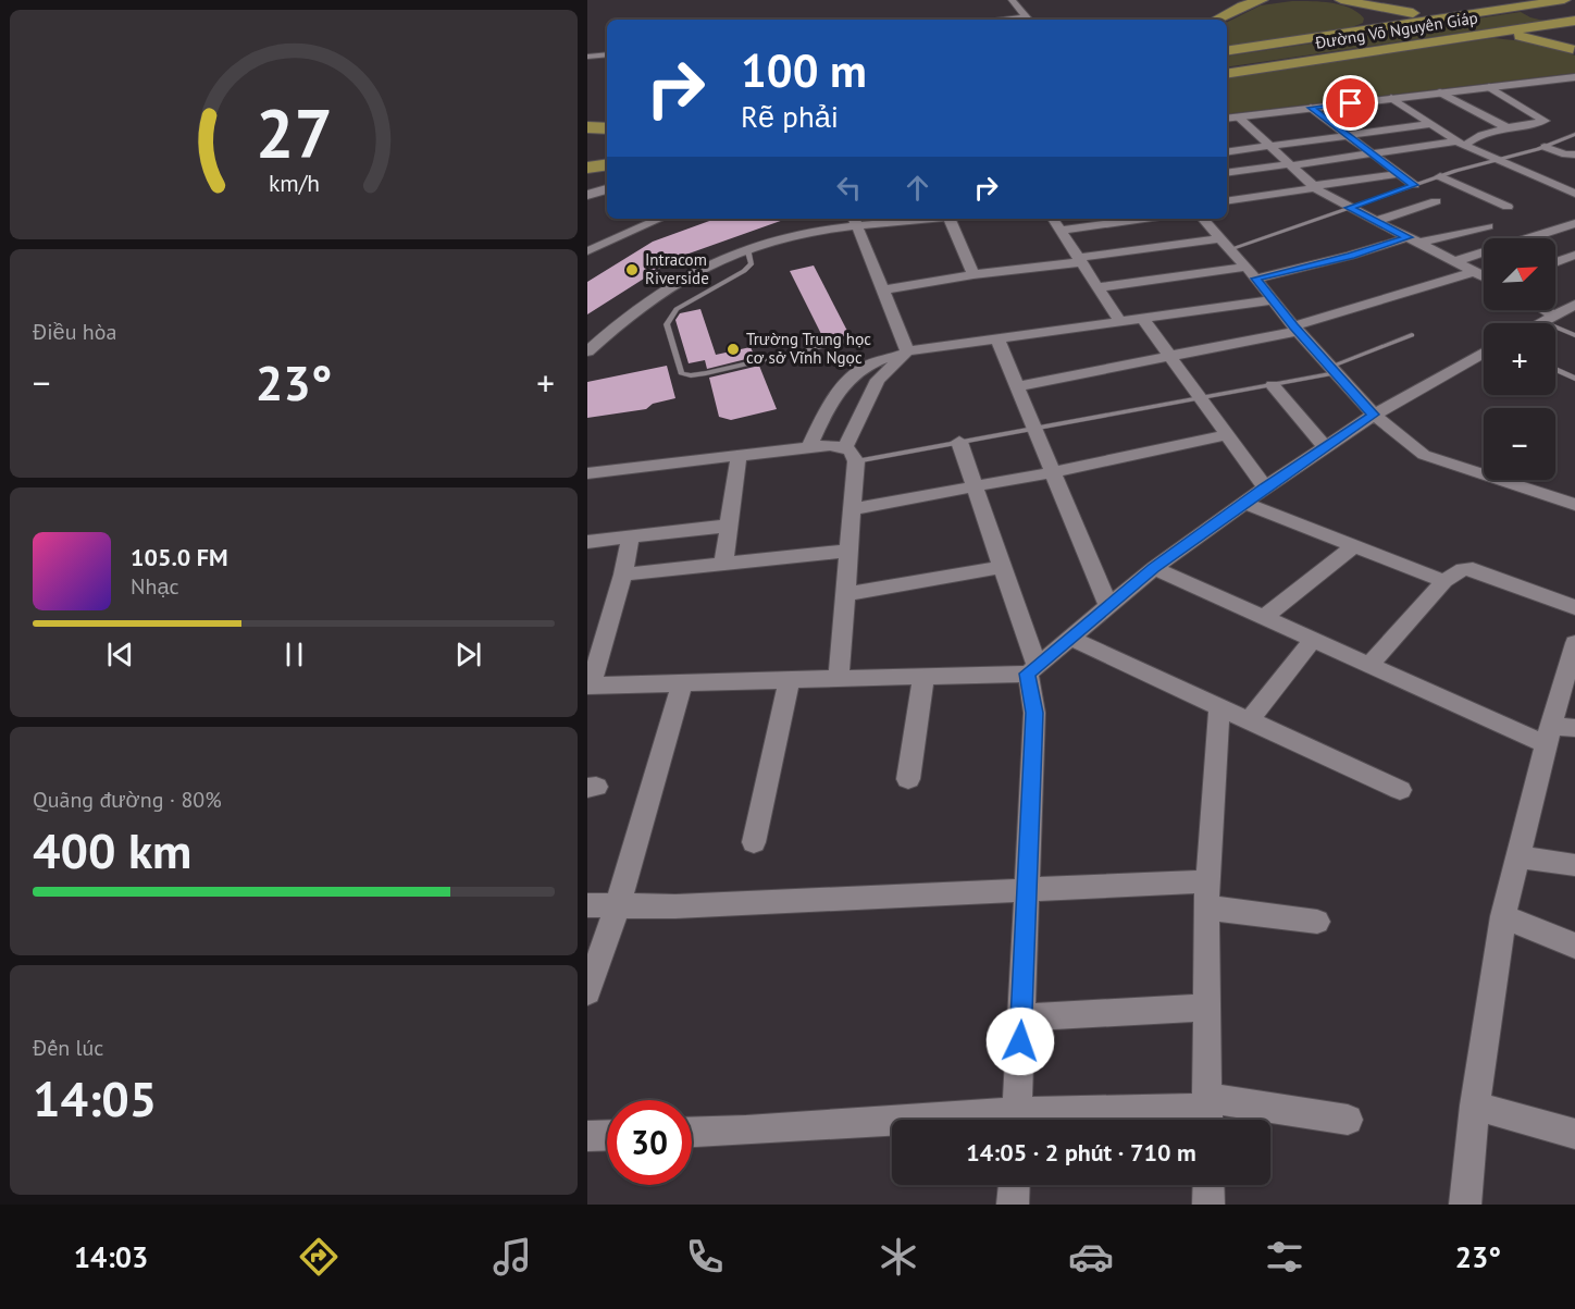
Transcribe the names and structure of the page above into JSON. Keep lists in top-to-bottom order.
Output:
{
  "streets": {
    "highway": ["Đường Võ Nguyên Giáp"]
  },
  "places": ["Intracom Riverside", "Trường Trung học cơ sở Vĩnh Ngọc"],
  "north": "top right",
  "page": {
    "turn": ["100 m", "Rẽ phải"],
    "map_buttons": ["+", "−"],
    "tile": [
      "Điều hòa",
      ["Quãng đường · 80%", "400 km"],
      ["Đến lúc", "14:05"]
    ],
    "heat": ["−", "23°", "+"],
    "song": ["105.0 FM", "Nhạc"],
    "limit": "30",
    "trip": "14:05 · 2 phút · 710 m",
    "tabs": ["14:03", "23°"],
    "gauge": ["27", "km/h"]
  }
}
